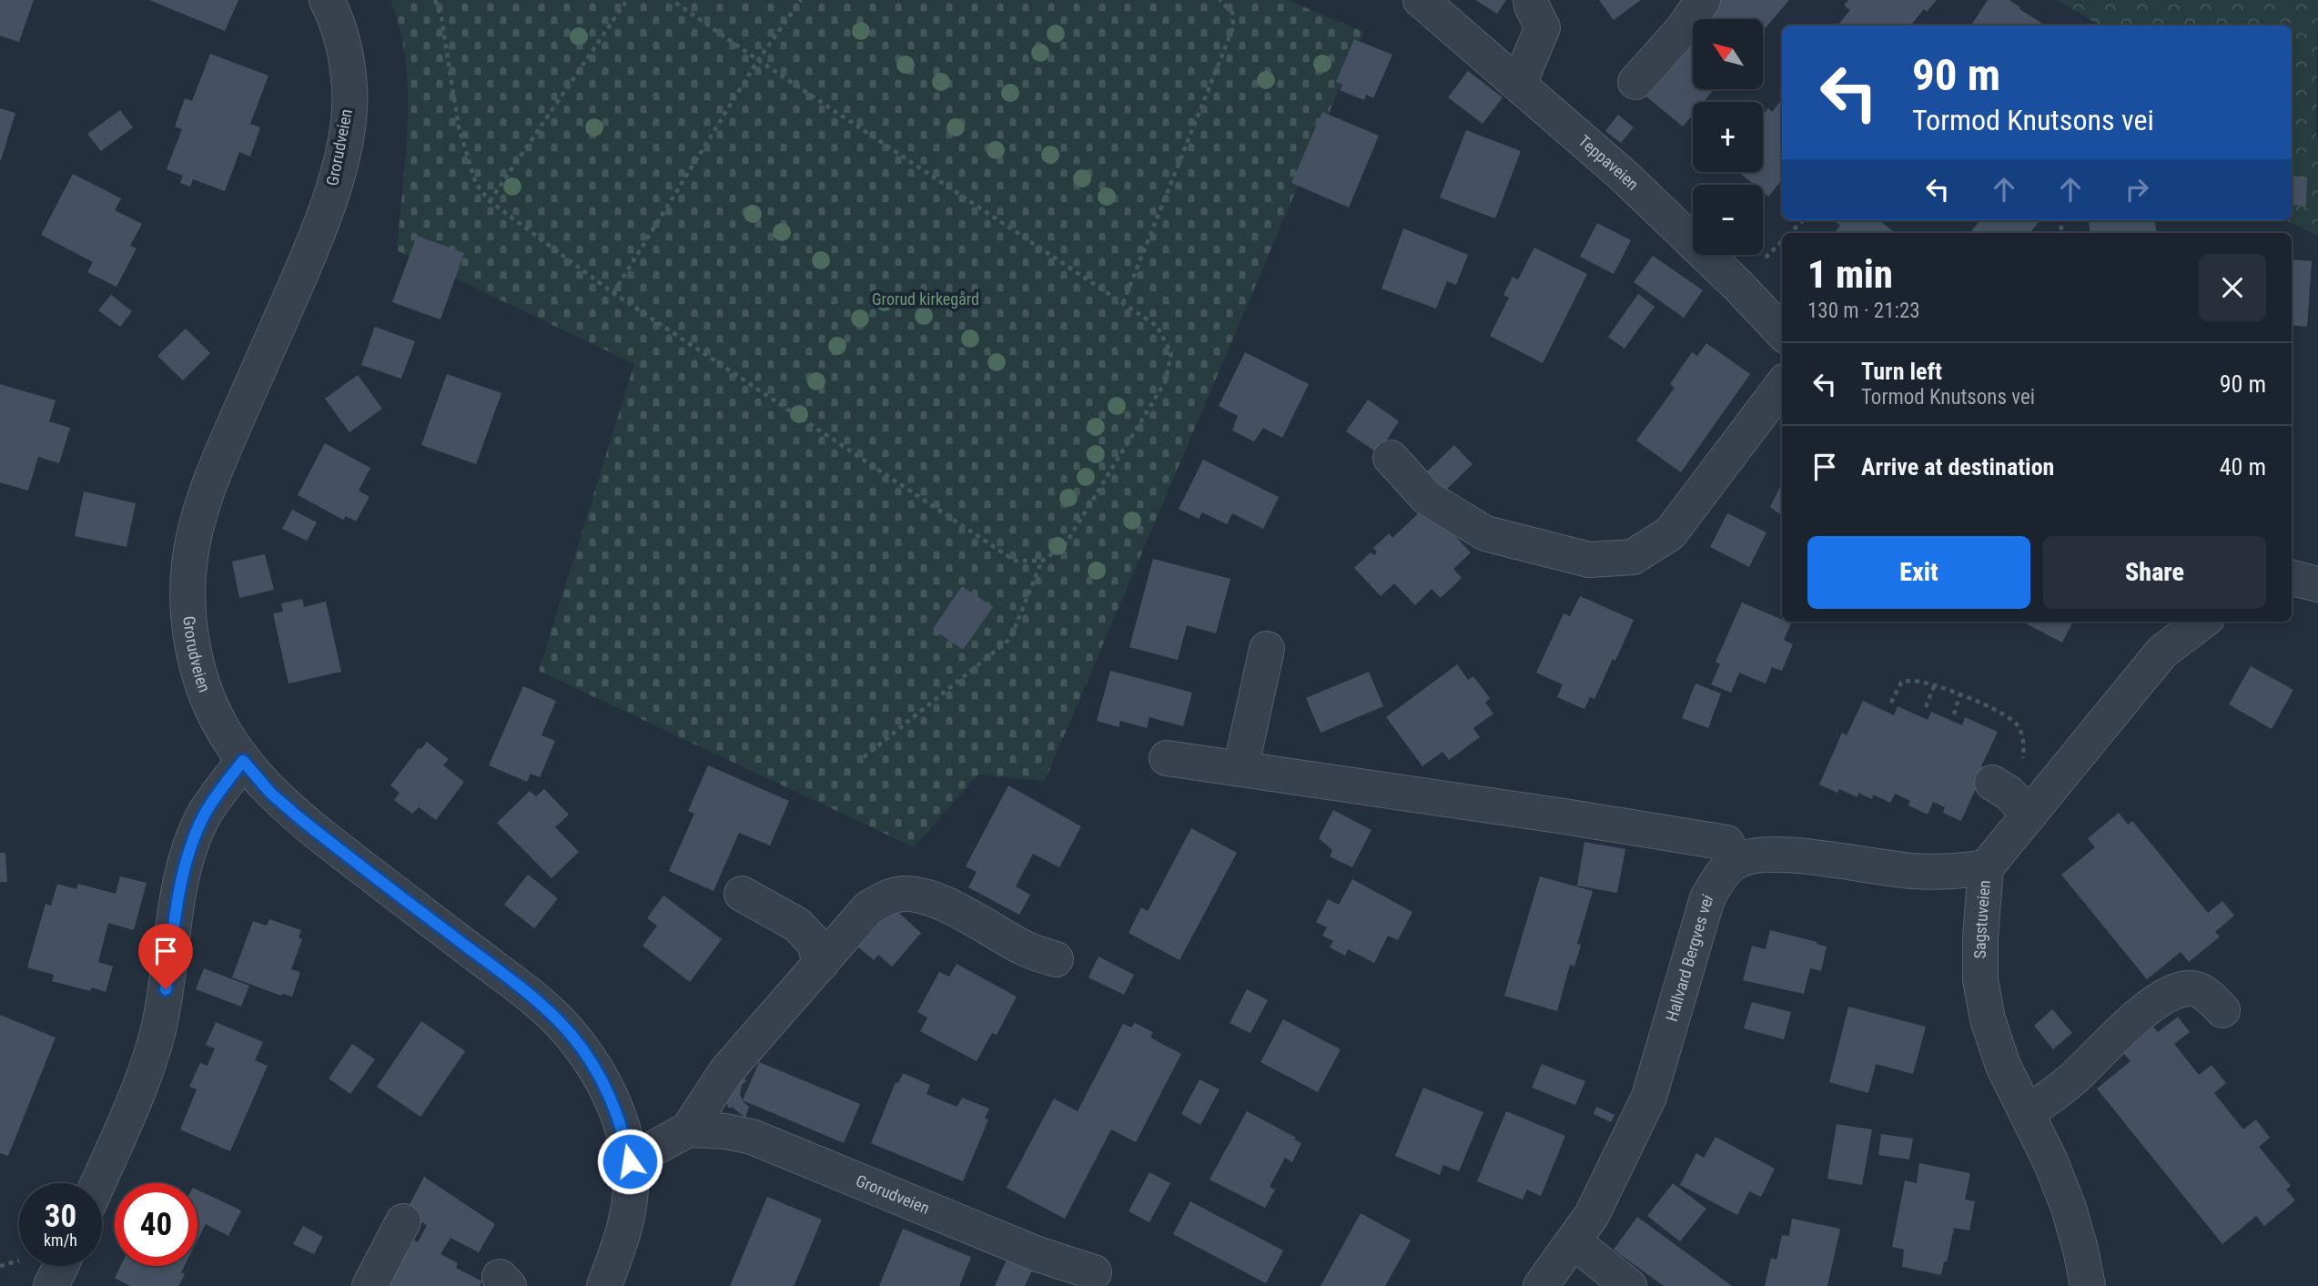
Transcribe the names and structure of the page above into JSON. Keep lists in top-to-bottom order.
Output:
{
  "streets": {
    "street": [
      "Grorudveien",
      "Teppaveien",
      "Sagstuveien",
      "Hallvard Bergves vei"
    ]
  },
  "parks": ["Grorud kirkegård"],
  "north": "top left",
  "page": {
    "map_buttons": ["+", "−"],
    "turn": ["90 m", "Tormod Knutsons vei"],
    "heading": ["1 min", "130 m · 21:23"],
    "list": [
      {
        "name": "Turn left",
        "note": "Tormod Knutsons vei",
        "value": "90 m"
      },
      {
        "name": "Arrive at destination",
        "value": "40 m"
      }
    ],
    "buttons": ["Exit", "Share"],
    "speed": "30 km/h",
    "limit": "40"
  }
}
